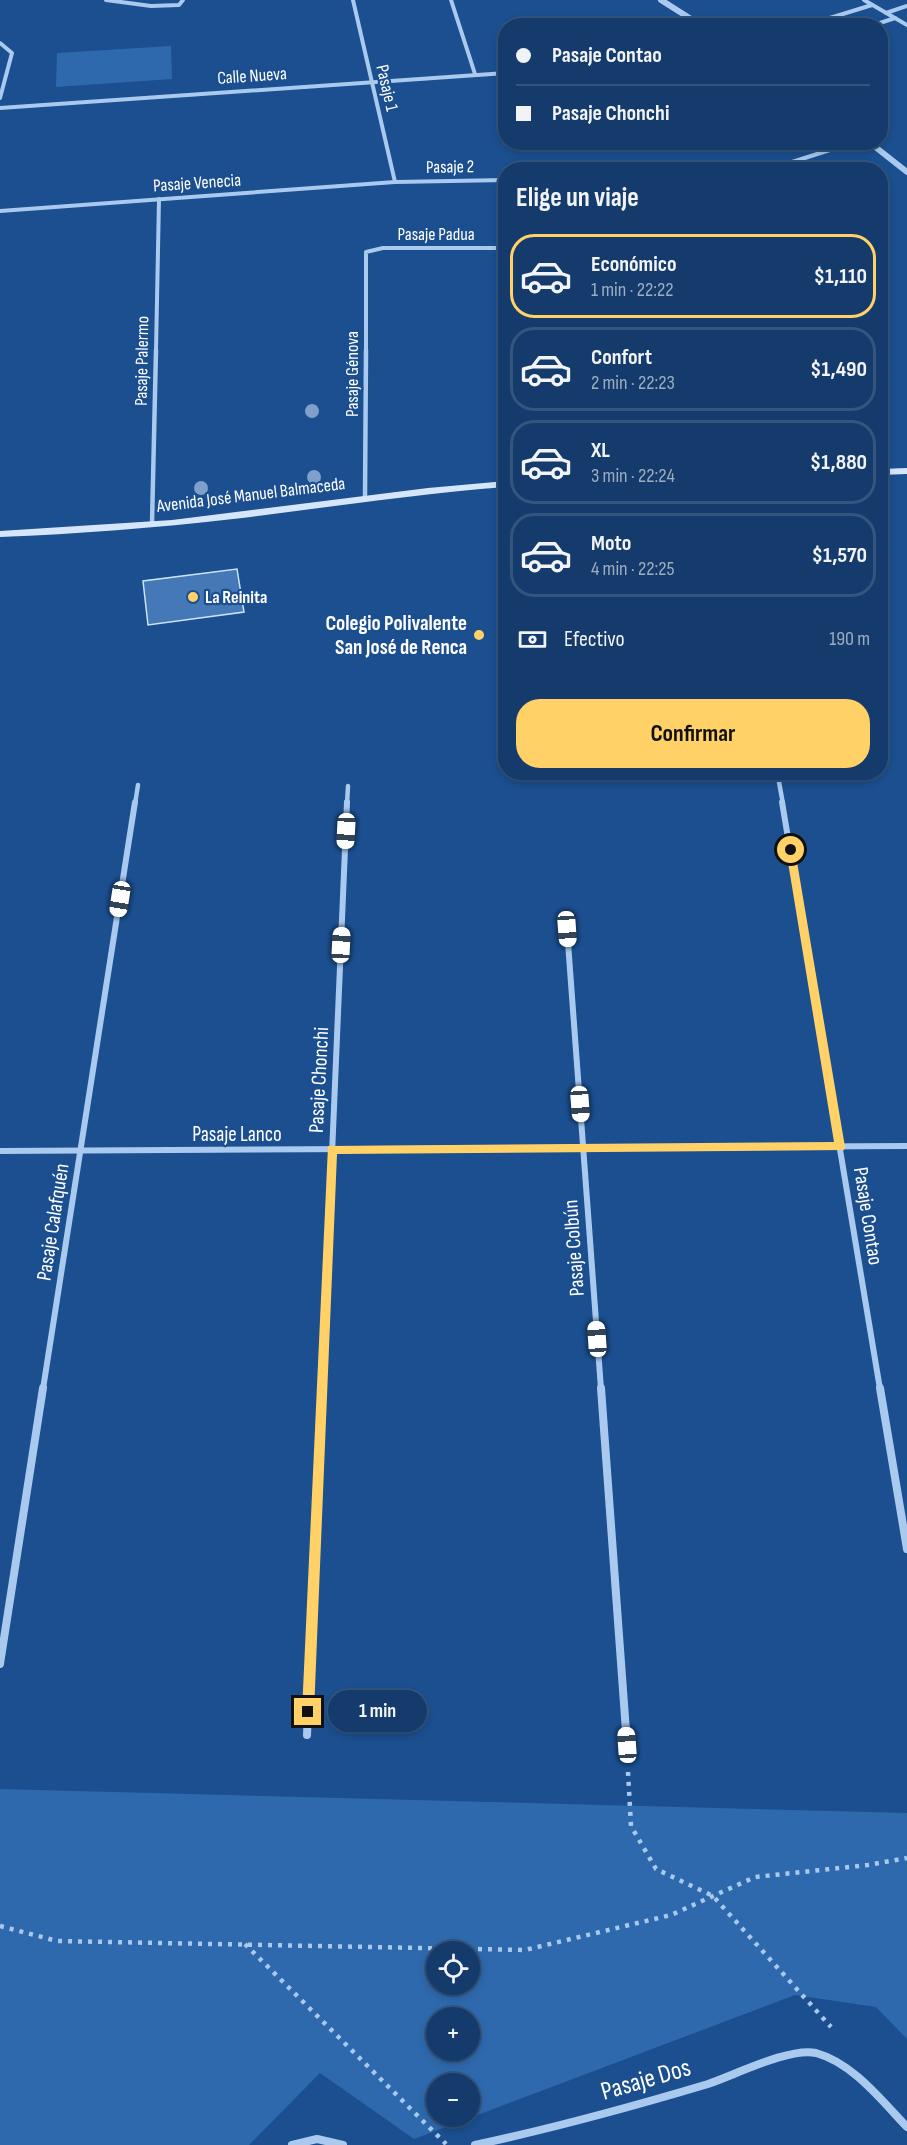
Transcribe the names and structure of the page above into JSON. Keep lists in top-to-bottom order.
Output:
{
  "streets": {
    "main road": ["Avenida José Manuel Balmaceda"],
    "street": [
      "Calle Nueva",
      "Pasaje 1",
      "Pasaje 2",
      "Pasaje Venecia",
      "Pasaje Padua",
      "Pasaje Palermo",
      "Pasaje Génova",
      "Pasaje Chonchi",
      "Pasaje Lanco",
      "Pasaje Contao",
      "Pasaje Calafquén",
      "Pasaje Colbún",
      "Pasaje Dos"
    ]
  },
  "crossings": [
    ["Calle Nueva", "Pasaje 1"],
    ["Pasaje 1", "Pasaje 2"],
    ["Pasaje 1", "Pasaje Venecia"],
    ["Pasaje 2", "Pasaje Venecia"],
    ["Pasaje Venecia", "Pasaje Palermo"],
    ["Pasaje Padua", "Pasaje Génova"],
    ["Pasaje Palermo", "Avenida José Manuel Balmaceda"],
    ["Pasaje Génova", "Avenida José Manuel Balmaceda"],
    ["Pasaje Chonchi", "Pasaje Lanco"],
    ["Pasaje Lanco", "Pasaje Contao"],
    ["Pasaje Lanco", "Pasaje Calafquén"],
    ["Pasaje Lanco", "Pasaje Colbún"]
  ],
  "places": ["La Reinita", "Colegio Polivalente San José de Renca"],
  "page": {
    "banner": ["Pasaje Contao", "Pasaje Chonchi"],
    "heading": "Elige un viaje",
    "list": [
      {
        "name": "Económico",
        "note": "1 min · 22:22",
        "value": "$1,110"
      },
      {
        "name": "Confort",
        "note": "2 min · 22:23",
        "value": "$1,490"
      },
      {
        "name": "XL",
        "note": "3 min · 22:24",
        "value": "$1,880"
      },
      {
        "name": "Moto",
        "note": "4 min · 22:25",
        "value": "$1,570"
      }
    ],
    "pay": ["Efectivo", "190 m"],
    "buttons": "Confirmar",
    "bubble": "1 min",
    "map_buttons": ["+", "−"]
  }
}
